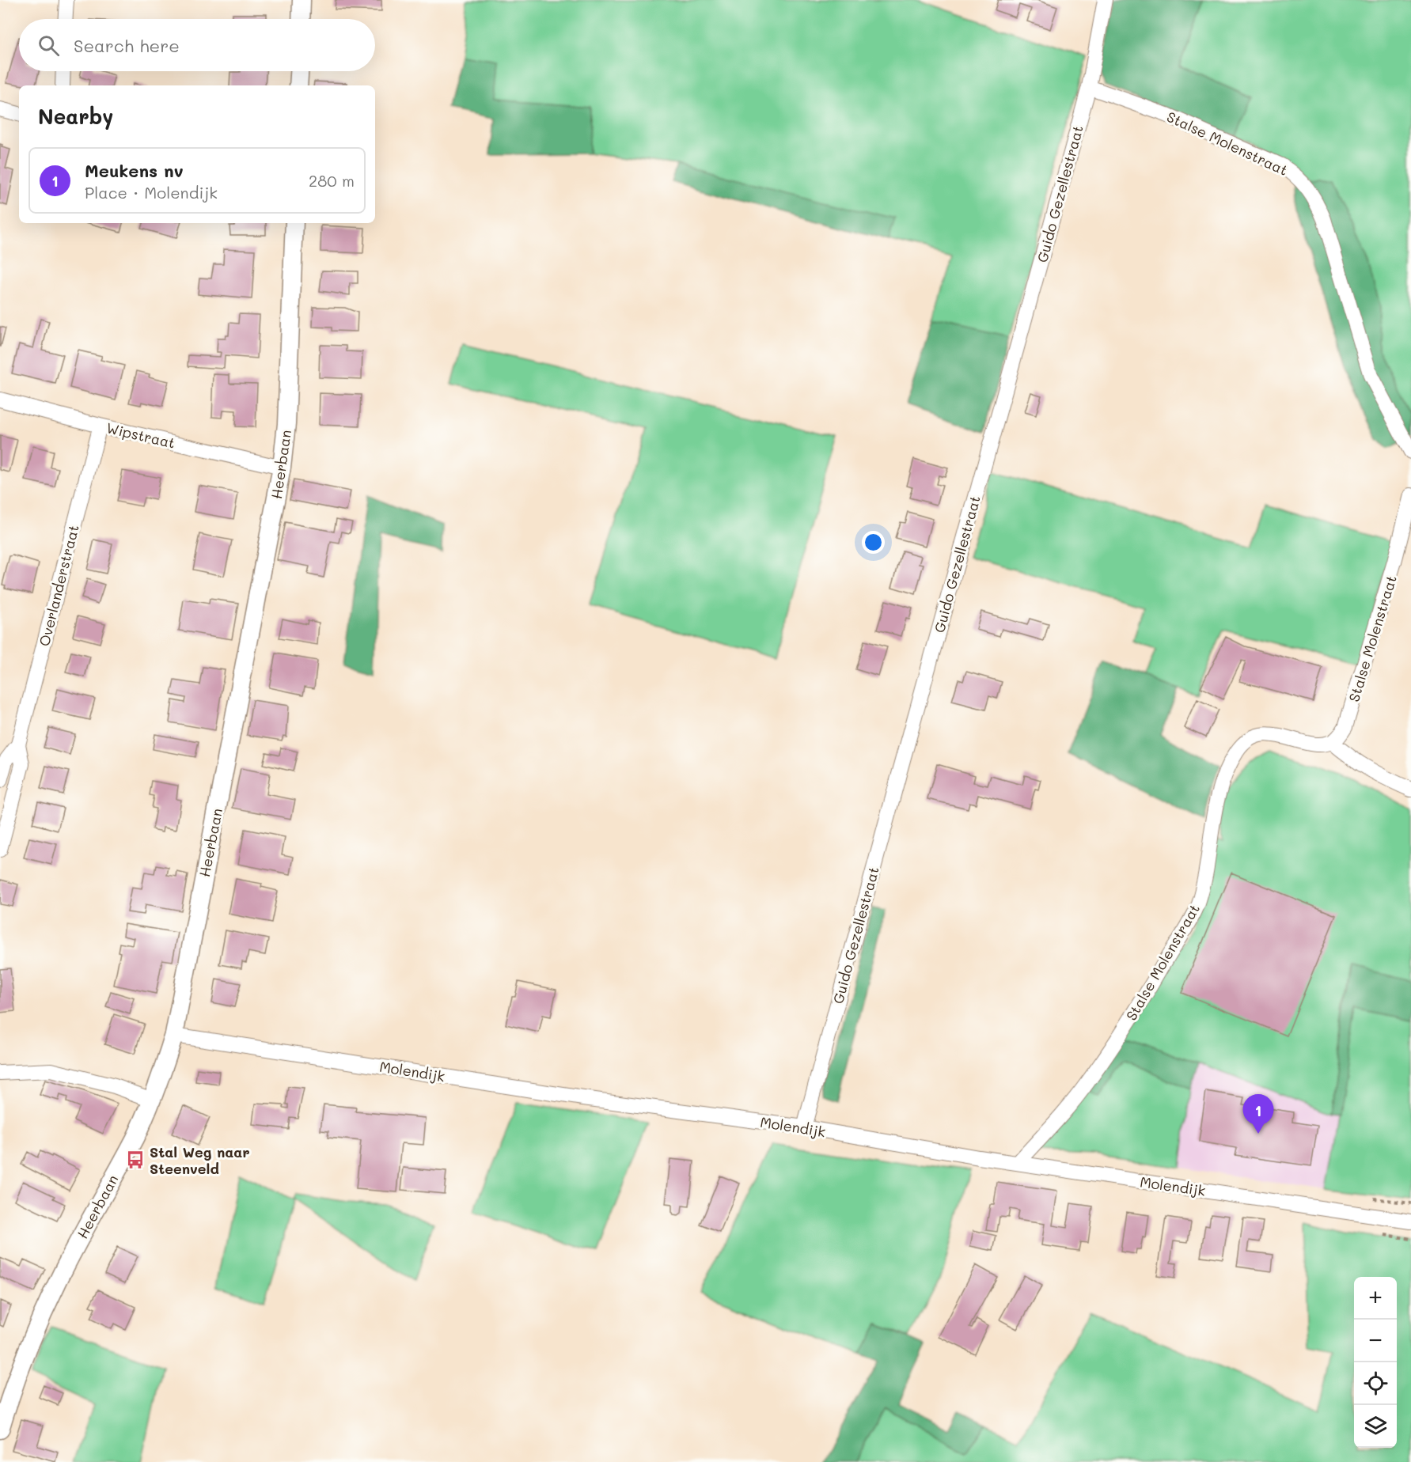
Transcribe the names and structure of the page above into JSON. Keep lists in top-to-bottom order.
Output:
{
  "streets": {
    "street": [
      "Stalse Molenstraat",
      "Guido Gezellestraat",
      "Wipstraat",
      "Heerbaan",
      "Overlanderstraat",
      "Molendijk"
    ]
  },
  "crossings": [
    ["Stalse Molenstraat", "Guido Gezellestraat"],
    ["Stalse Molenstraat", "Molendijk"],
    ["Guido Gezellestraat", "Molendijk"],
    ["Wipstraat", "Heerbaan"],
    ["Wipstraat", "Overlanderstraat"],
    ["Heerbaan", "Molendijk"]
  ],
  "places": {
    "bus stop": ["Stal Weg naar Steenveld"]
  },
  "page": {
    "search": "Search here",
    "heading": "Nearby",
    "list": [
      {
        "mark": "1",
        "name": "Meukens nv",
        "note": "Place · Molendijk",
        "value": "280 m"
      }
    ],
    "pins": "1",
    "map_buttons": ["+", "−"]
  }
}
